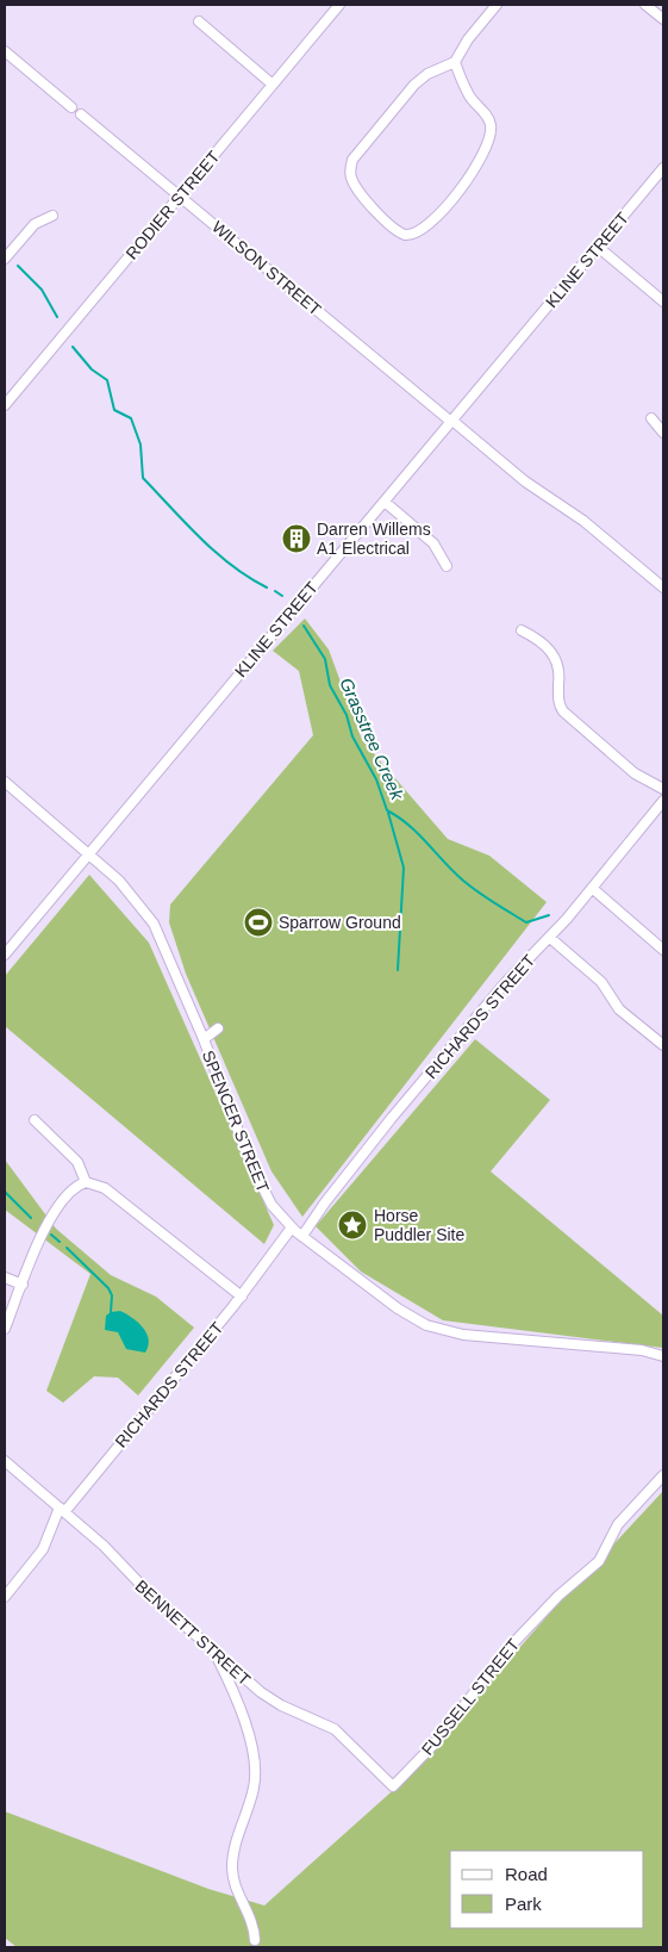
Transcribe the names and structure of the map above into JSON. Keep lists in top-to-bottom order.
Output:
{
  "streets": {
    "street": [
      "RODIER STREET",
      "KLINE STREET",
      "WILSON STREET",
      "RICHARDS STREET",
      "SPENCER STREET",
      "BENNETT STREET",
      "FUSSELL STREET"
    ]
  },
  "crossings": [
    ["RODIER STREET", "WILSON STREET"],
    ["KLINE STREET", "WILSON STREET"],
    ["KLINE STREET", "SPENCER STREET"],
    ["RICHARDS STREET", "SPENCER STREET"],
    ["RICHARDS STREET", "BENNETT STREET"],
    ["BENNETT STREET", "FUSSELL STREET"]
  ],
  "water": ["Grasstree Creek"],
  "places": {
    "building": ["Darren Willems A1 Electrical"],
    "sports": ["Sparrow Ground"],
    "place": ["Horse Puddler Site"]
  },
  "legend": ["Road", "Park"]
}
